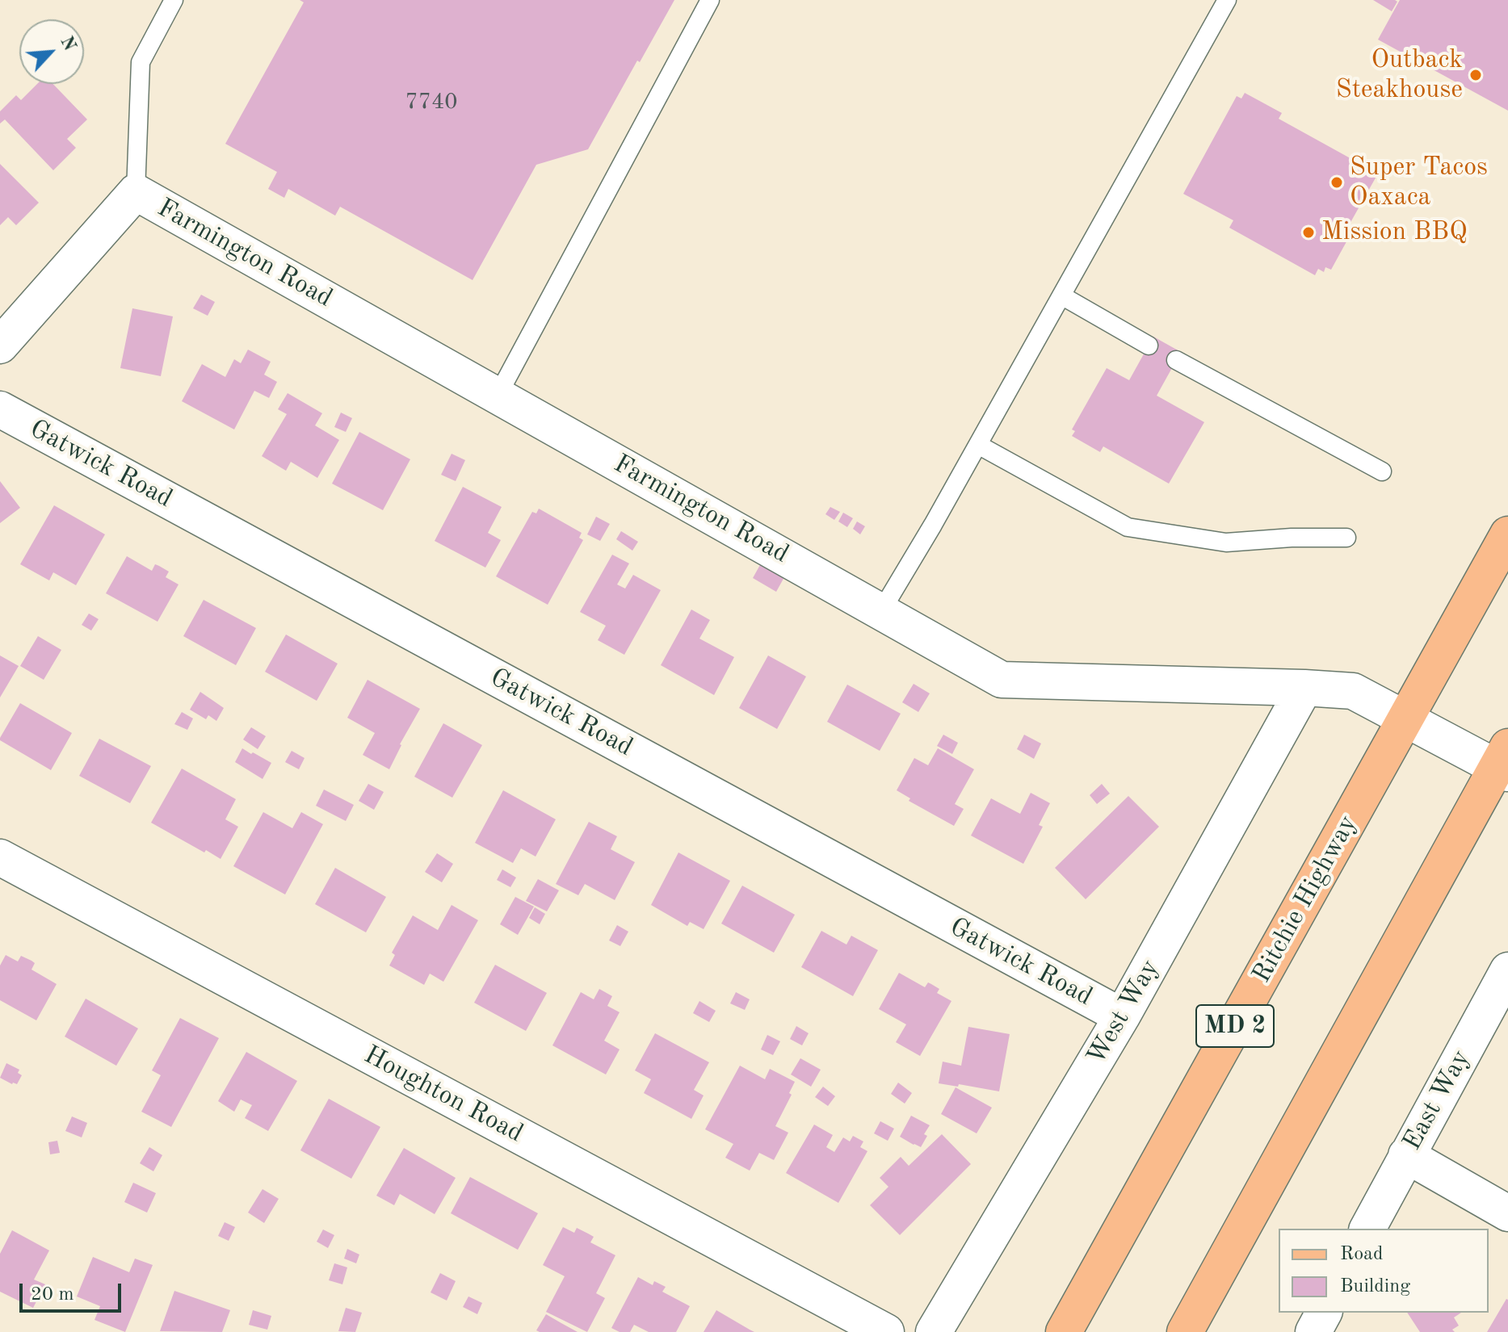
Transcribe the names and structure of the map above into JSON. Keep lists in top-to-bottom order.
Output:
{
  "streets": {
    "main road": ["Ritchie Highway", "MD 2"],
    "street": [
      "Farmington Road",
      "Gatwick Road",
      "West Way",
      "Houghton Road",
      "East Way"
    ]
  },
  "crossings": [
    ["Farmington Road", "Ritchie Highway"],
    ["Farmington Road", "West Way"],
    ["Gatwick Road", "West Way"]
  ],
  "places": ["Outback Steakhouse", "Super Tacos Oaxaca", "Mission BBQ"],
  "house_numbers": ["7740"],
  "legend": ["Road", "Building"],
  "scale_bar": "20 m",
  "north": "top right"
}
